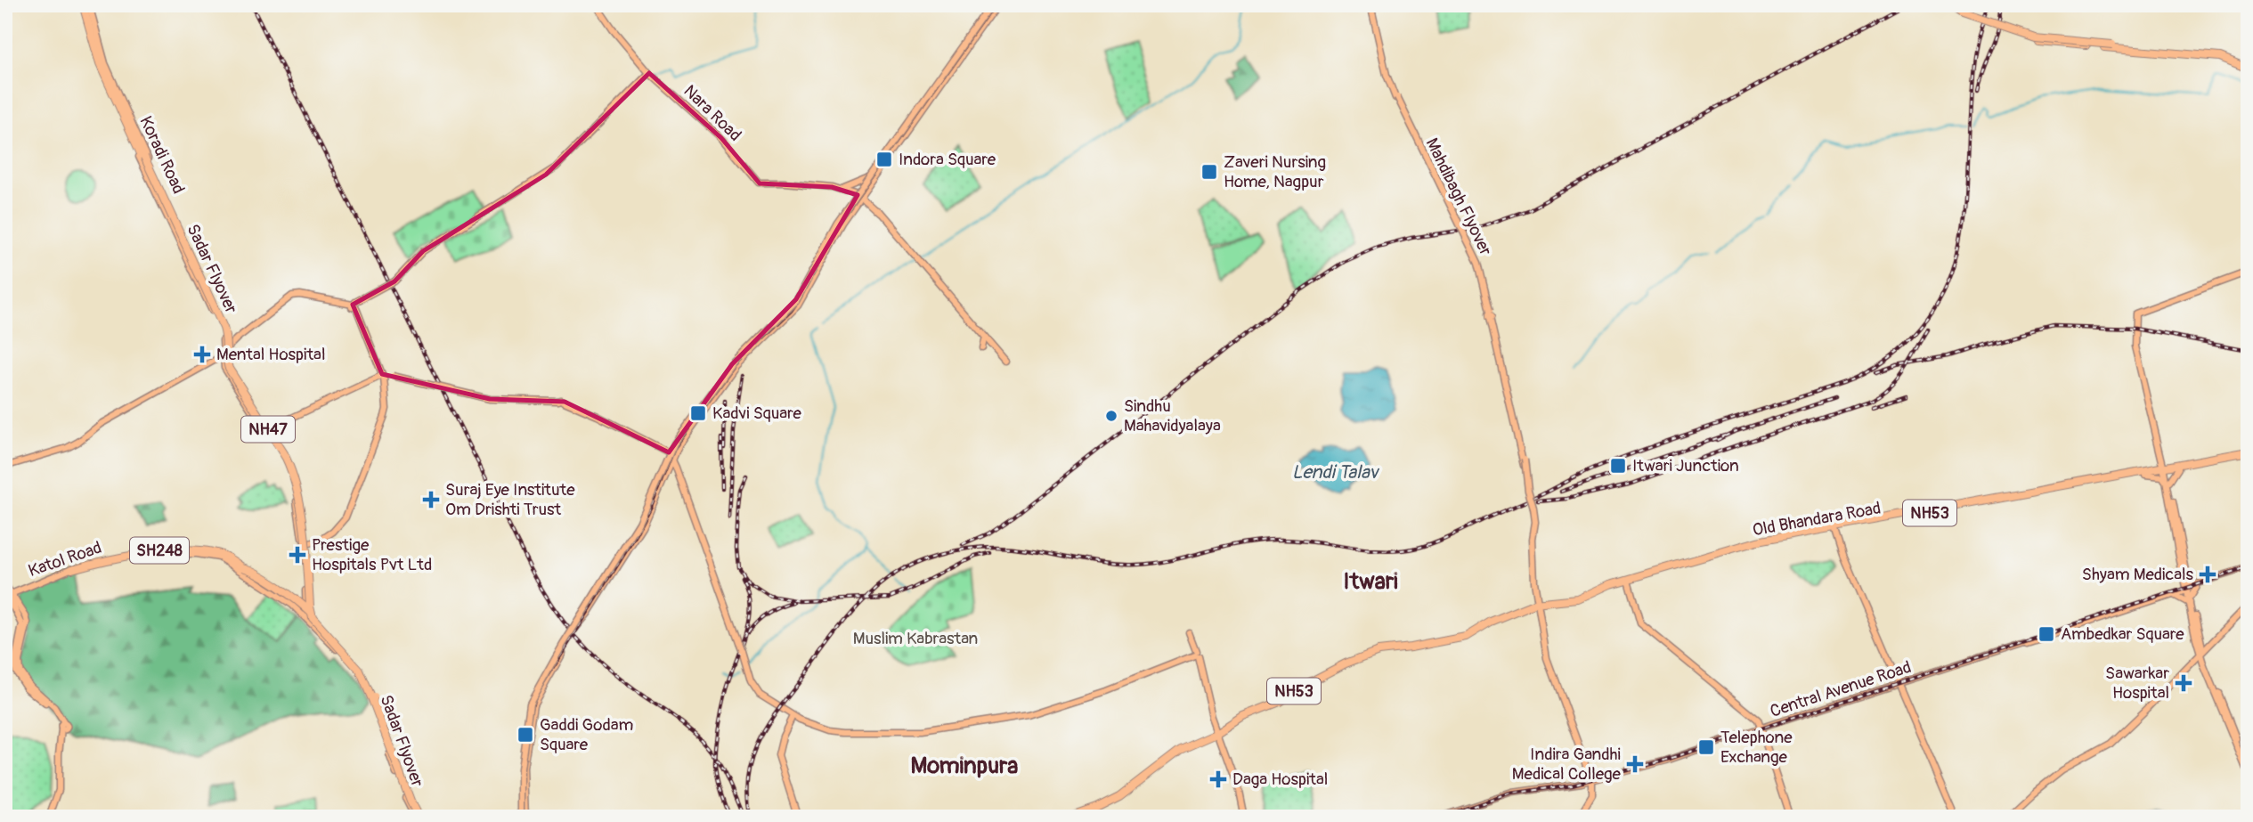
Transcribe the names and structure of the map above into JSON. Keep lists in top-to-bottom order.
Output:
{
  "streets": {
    "highway": [
      "Sadar Flyover",
      "NH47",
      "NH53",
      "Old Bhandara Road"
    ],
    "main road": [
      "Nara Road",
      "Koradi Road",
      "Mahdibagh Flyover",
      "SH248",
      "Katol Road",
      "Central Avenue Road"
    ]
  },
  "crossings": [
    ["Koradi Road", "Sadar Flyover"],
    ["Koradi Road", "NH47"],
    ["Koradi Road", "Katol Road"],
    ["Mahdibagh Flyover", "Old Bhandara Road"],
    ["Mahdibagh Flyover", "Central Avenue Road"],
    ["Sadar Flyover", "NH47"],
    ["Sadar Flyover", "Katol Road"],
    ["NH53", "Old Bhandara Road"]
  ],
  "districts": ["Itwari", "Mominpura"],
  "water": ["Lendi Talav"],
  "parks": ["Muslim Kabrastan"],
  "places": {
    "transit": [
      "Indora Square",
      "Zaveri Nursing Home, Nagpur",
      "Kadvi Square",
      "Itwari Junction",
      "Ambedkar Square",
      "Gaddi Godam Square",
      "Telephone Exchange"
    ],
    "health": [
      "Mental Hospital",
      "Suraj Eye Institute Om Drishti Trust",
      "Prestige Hospitals Pvt Ltd",
      "Shyam Medicals",
      "Sawarkar Hospital",
      "Indira Gandhi Medical College",
      "Daga Hospital"
    ],
    "other": ["Sindhu Mahavidyalaya"]
  }
}
